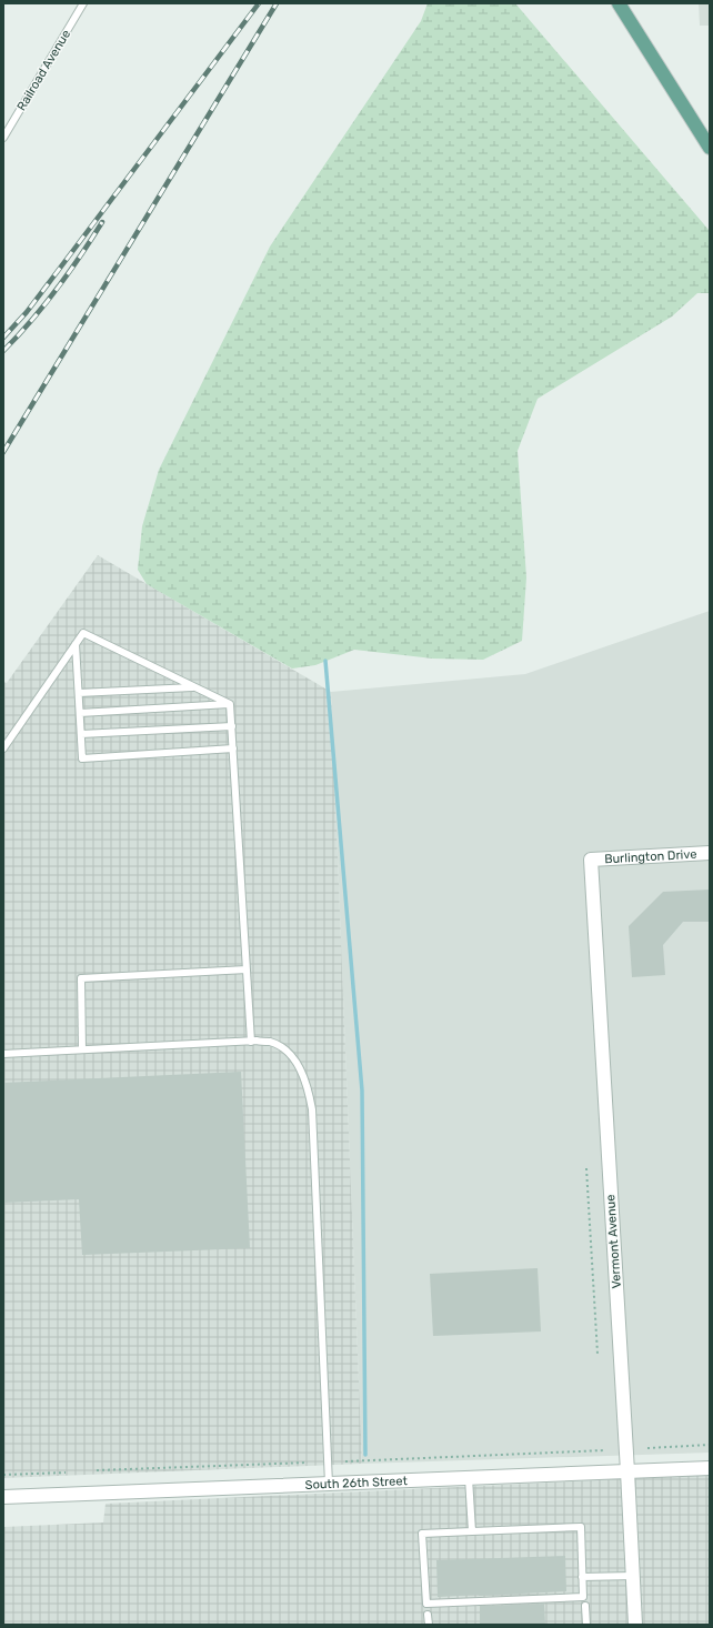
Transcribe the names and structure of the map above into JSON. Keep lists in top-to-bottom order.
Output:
{
  "streets": {
    "street": ["Burlington Drive", "Vermont Avenue", "South 26th Street"],
    "lane": ["Railroad Avenue"]
  },
  "crossings": [
    ["Burlington Drive", "Vermont Avenue"],
    ["Vermont Avenue", "South 26th Street"]
  ]
}
